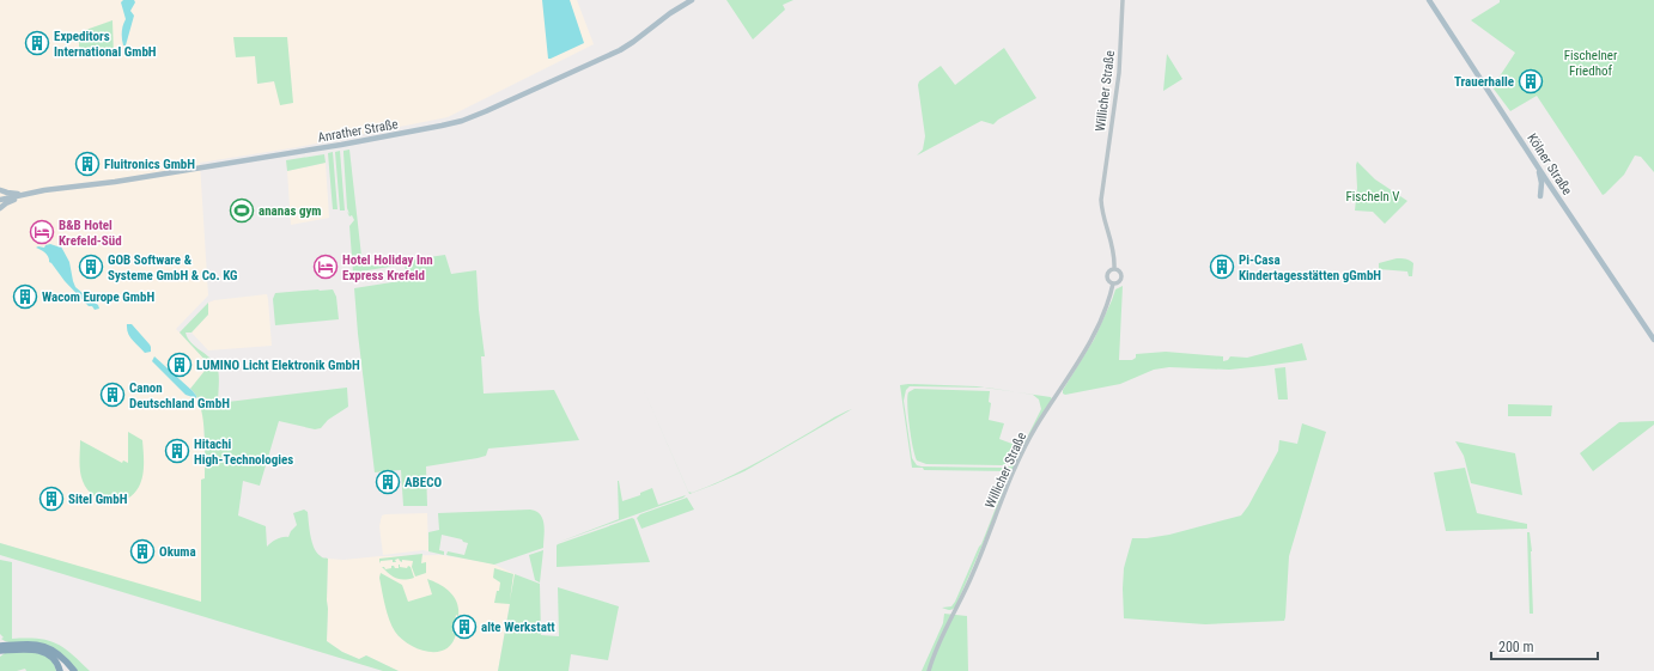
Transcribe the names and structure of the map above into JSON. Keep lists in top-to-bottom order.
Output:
{
  "streets": {
    "main road": ["Anrather Straße", "Kölner Straße"],
    "street": ["Willicher Straße"]
  },
  "parks": ["Fischelner Friedhof", "Fischeln V"],
  "places": {
    "building": [
      "Expeditors International GmbH",
      "Trauerhalle",
      "Fluitronics GmbH",
      "GOB Software & Systeme GmbH & Co. KG",
      "Pi-Casa Kindertagesstätten gGmbH",
      "Wacom Europe GmbH",
      "LUMINO Licht Elektronik GmbH",
      "Canon Deutschland GmbH",
      "Hitachi High-Technologies",
      "ABECO",
      "Sitel GmbH",
      "Okuma",
      "alte Werkstatt"
    ],
    "sports": ["ananas gym"],
    "hotel": ["B&B Hotel Krefeld-Süd", "Hotel Holiday Inn Express Krefeld"]
  },
  "scale_bar": "200 m"
}
